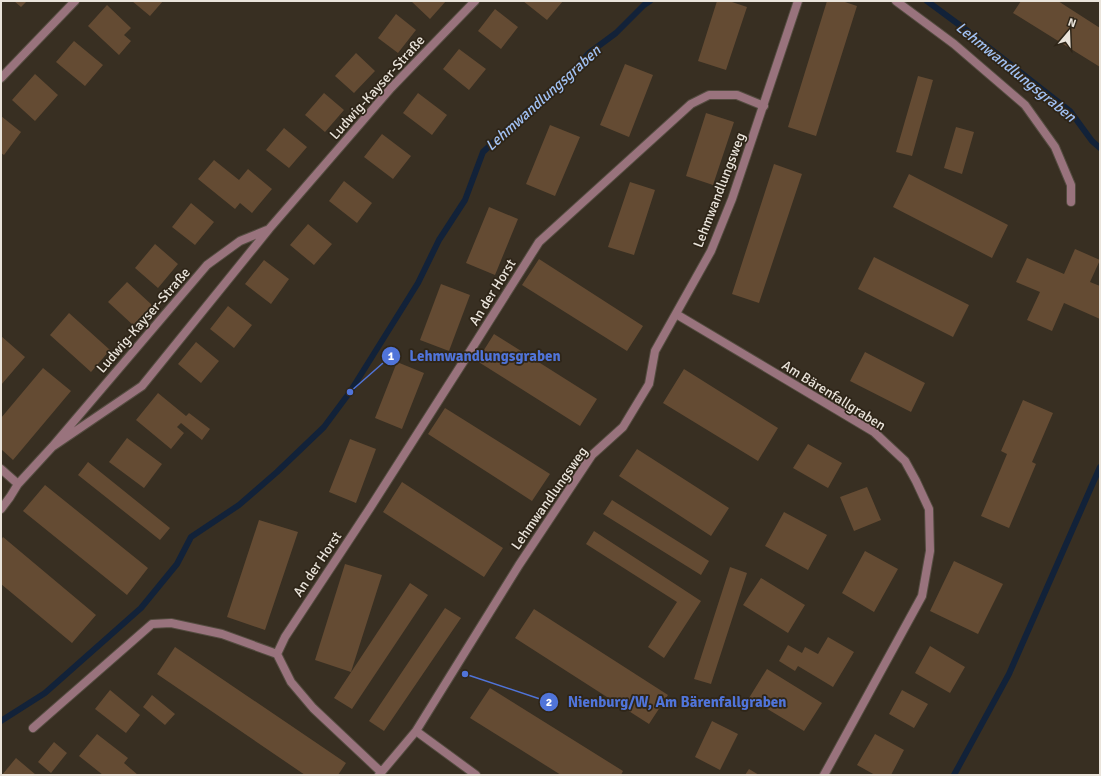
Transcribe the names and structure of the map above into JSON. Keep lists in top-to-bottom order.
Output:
{
  "streets": {
    "street": [
      "Ludwig-Kayser-Straße",
      "Lehmwandlungsweg",
      "An der Horst",
      "Am Bärenfallgraben"
    ]
  },
  "crossings": [
    ["Lehmwandlungsweg", "An der Horst"],
    ["Lehmwandlungsweg", "Am Bärenfallgraben"]
  ],
  "water": ["Lehmwandlungsgraben"],
  "places": ["Lehmwandlungsgraben", "Nienburg/W, Am Bärenfallgraben"],
  "north": "top"
}
